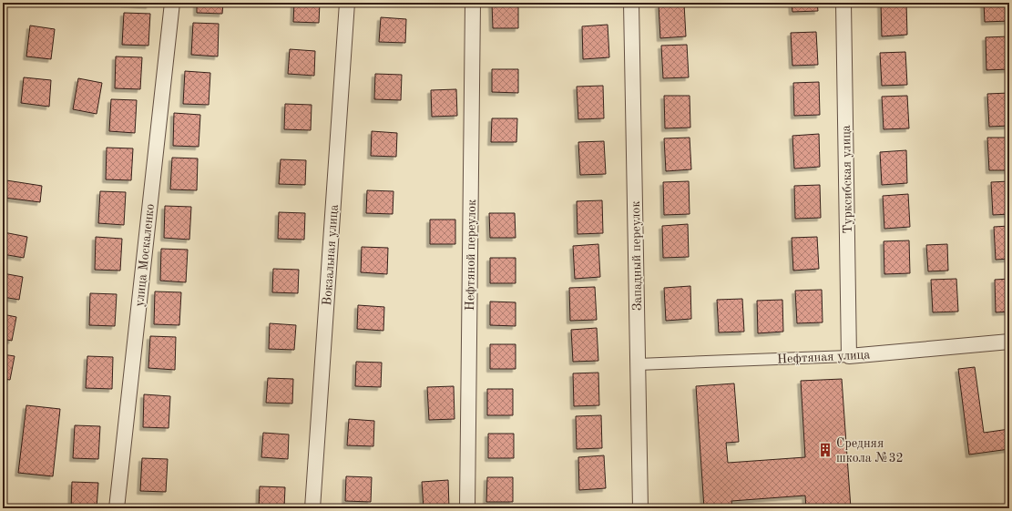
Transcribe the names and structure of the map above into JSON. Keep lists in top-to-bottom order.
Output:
{
  "streets": {
    "street": [
      "Турксибская улица",
      "улица Москаленко",
      "Вокзальная улица",
      "Нефтяной переулок",
      "Западный переулок",
      "Нефтяная улица"
    ]
  },
  "crossings": [
    ["Турксибская улица", "Нефтяная улица"],
    ["Западный переулок", "Нефтяная улица"]
  ],
  "places": {
    "building": ["Средняя школа №32"]
  }
}
